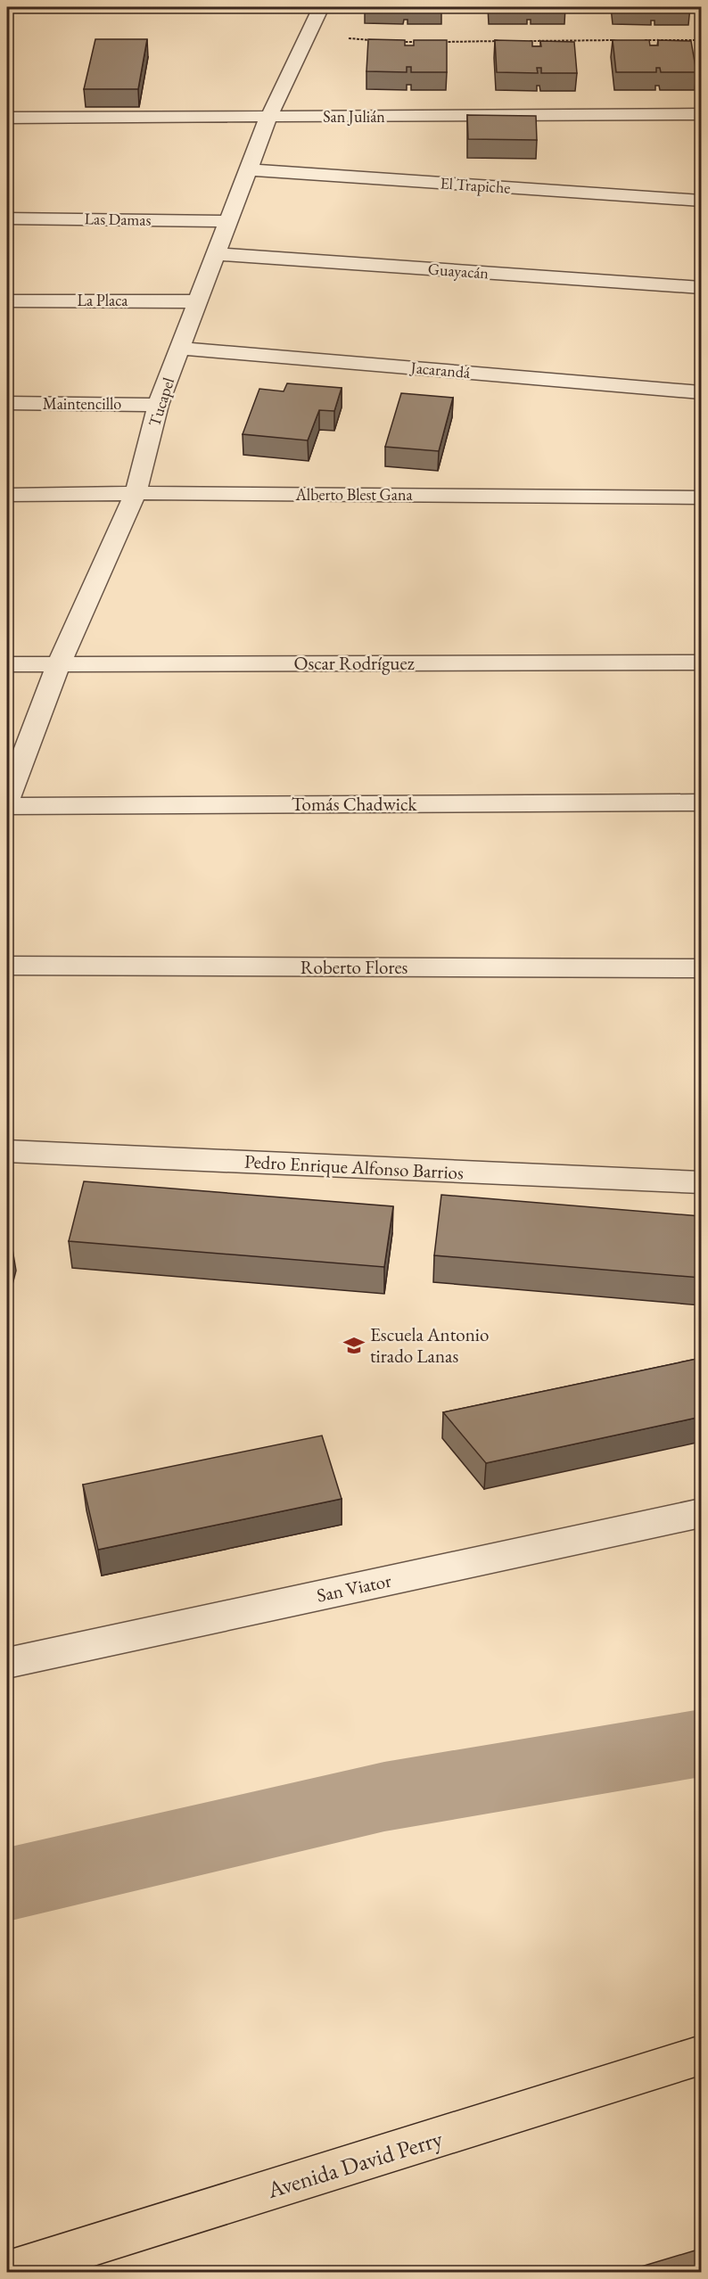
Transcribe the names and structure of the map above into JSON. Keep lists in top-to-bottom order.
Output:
{
  "streets": {
    "main road": ["Avenida David Perry"],
    "street": [
      "San Julián",
      "El Trapiche",
      "Las Damas",
      "Guayacán",
      "La Placa",
      "Jacarandá",
      "Tucapel",
      "Maintencillo",
      "Alberto Blest Gana",
      "Oscar Rodríguez",
      "Tomás Chadwick",
      "Roberto Flores",
      "Pedro Enrique Alfonso Barrios",
      "San Viator"
    ]
  },
  "crossings": [
    ["San Julián", "Tucapel"],
    ["El Trapiche", "Tucapel"],
    ["Las Damas", "Tucapel"],
    ["Guayacán", "Tucapel"],
    ["La Placa", "Tucapel"],
    ["Jacarandá", "Tucapel"],
    ["Tucapel", "Maintencillo"],
    ["Tucapel", "Alberto Blest Gana"],
    ["Tucapel", "Oscar Rodríguez"]
  ],
  "places": {
    "school or university": ["Escuela Antonio tirado Lanas"]
  }
}
